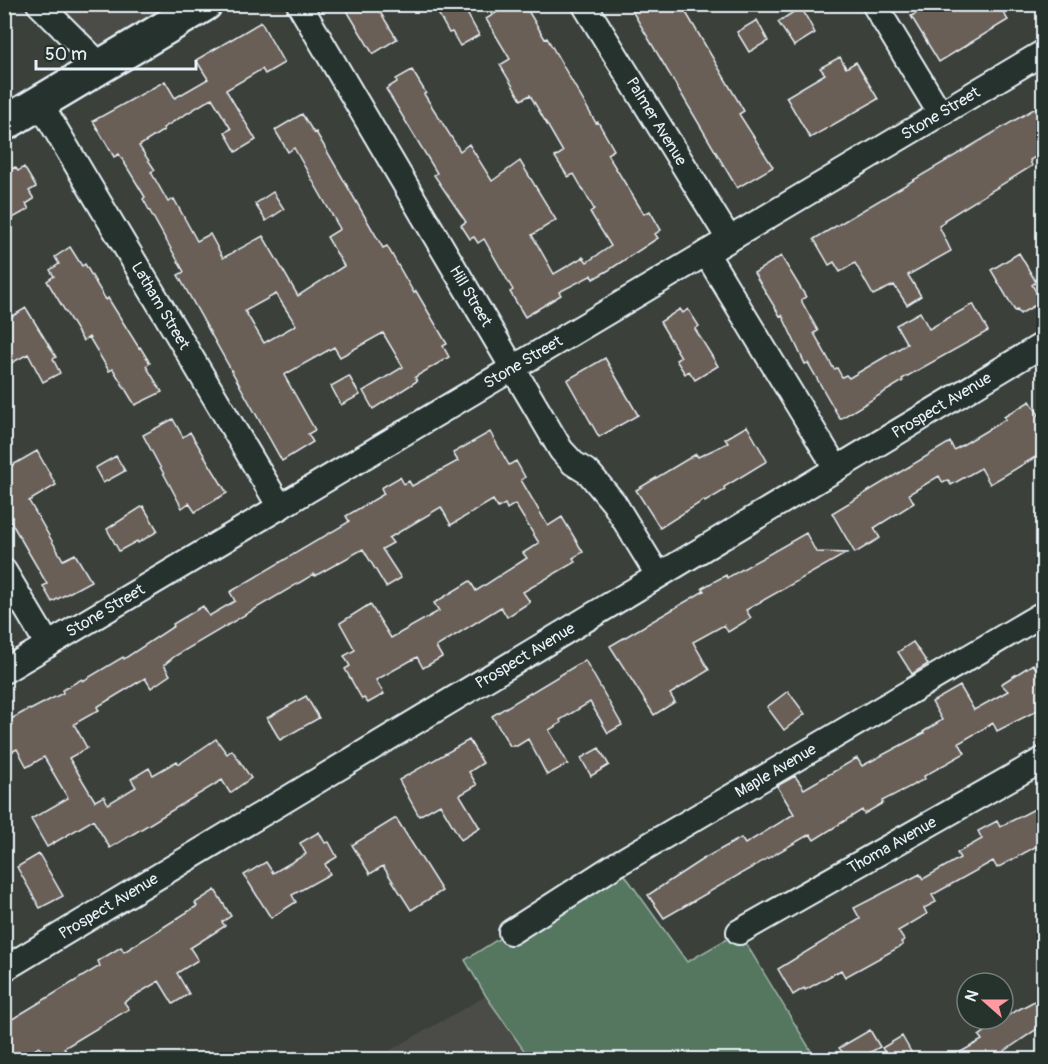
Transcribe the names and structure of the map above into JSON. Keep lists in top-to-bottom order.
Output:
{
  "streets": {
    "street": [
      "Stone Street",
      "Palmer Avenue",
      "Hill Street",
      "Latham Street",
      "Prospect Avenue",
      "Maple Avenue",
      "Thoma Avenue"
    ]
  },
  "crossings": [
    ["Stone Street", "Palmer Avenue"],
    ["Stone Street", "Hill Street"],
    ["Stone Street", "Latham Street"],
    ["Hill Street", "Prospect Avenue"]
  ],
  "scale_bar": "50 m",
  "north": "left"
}
